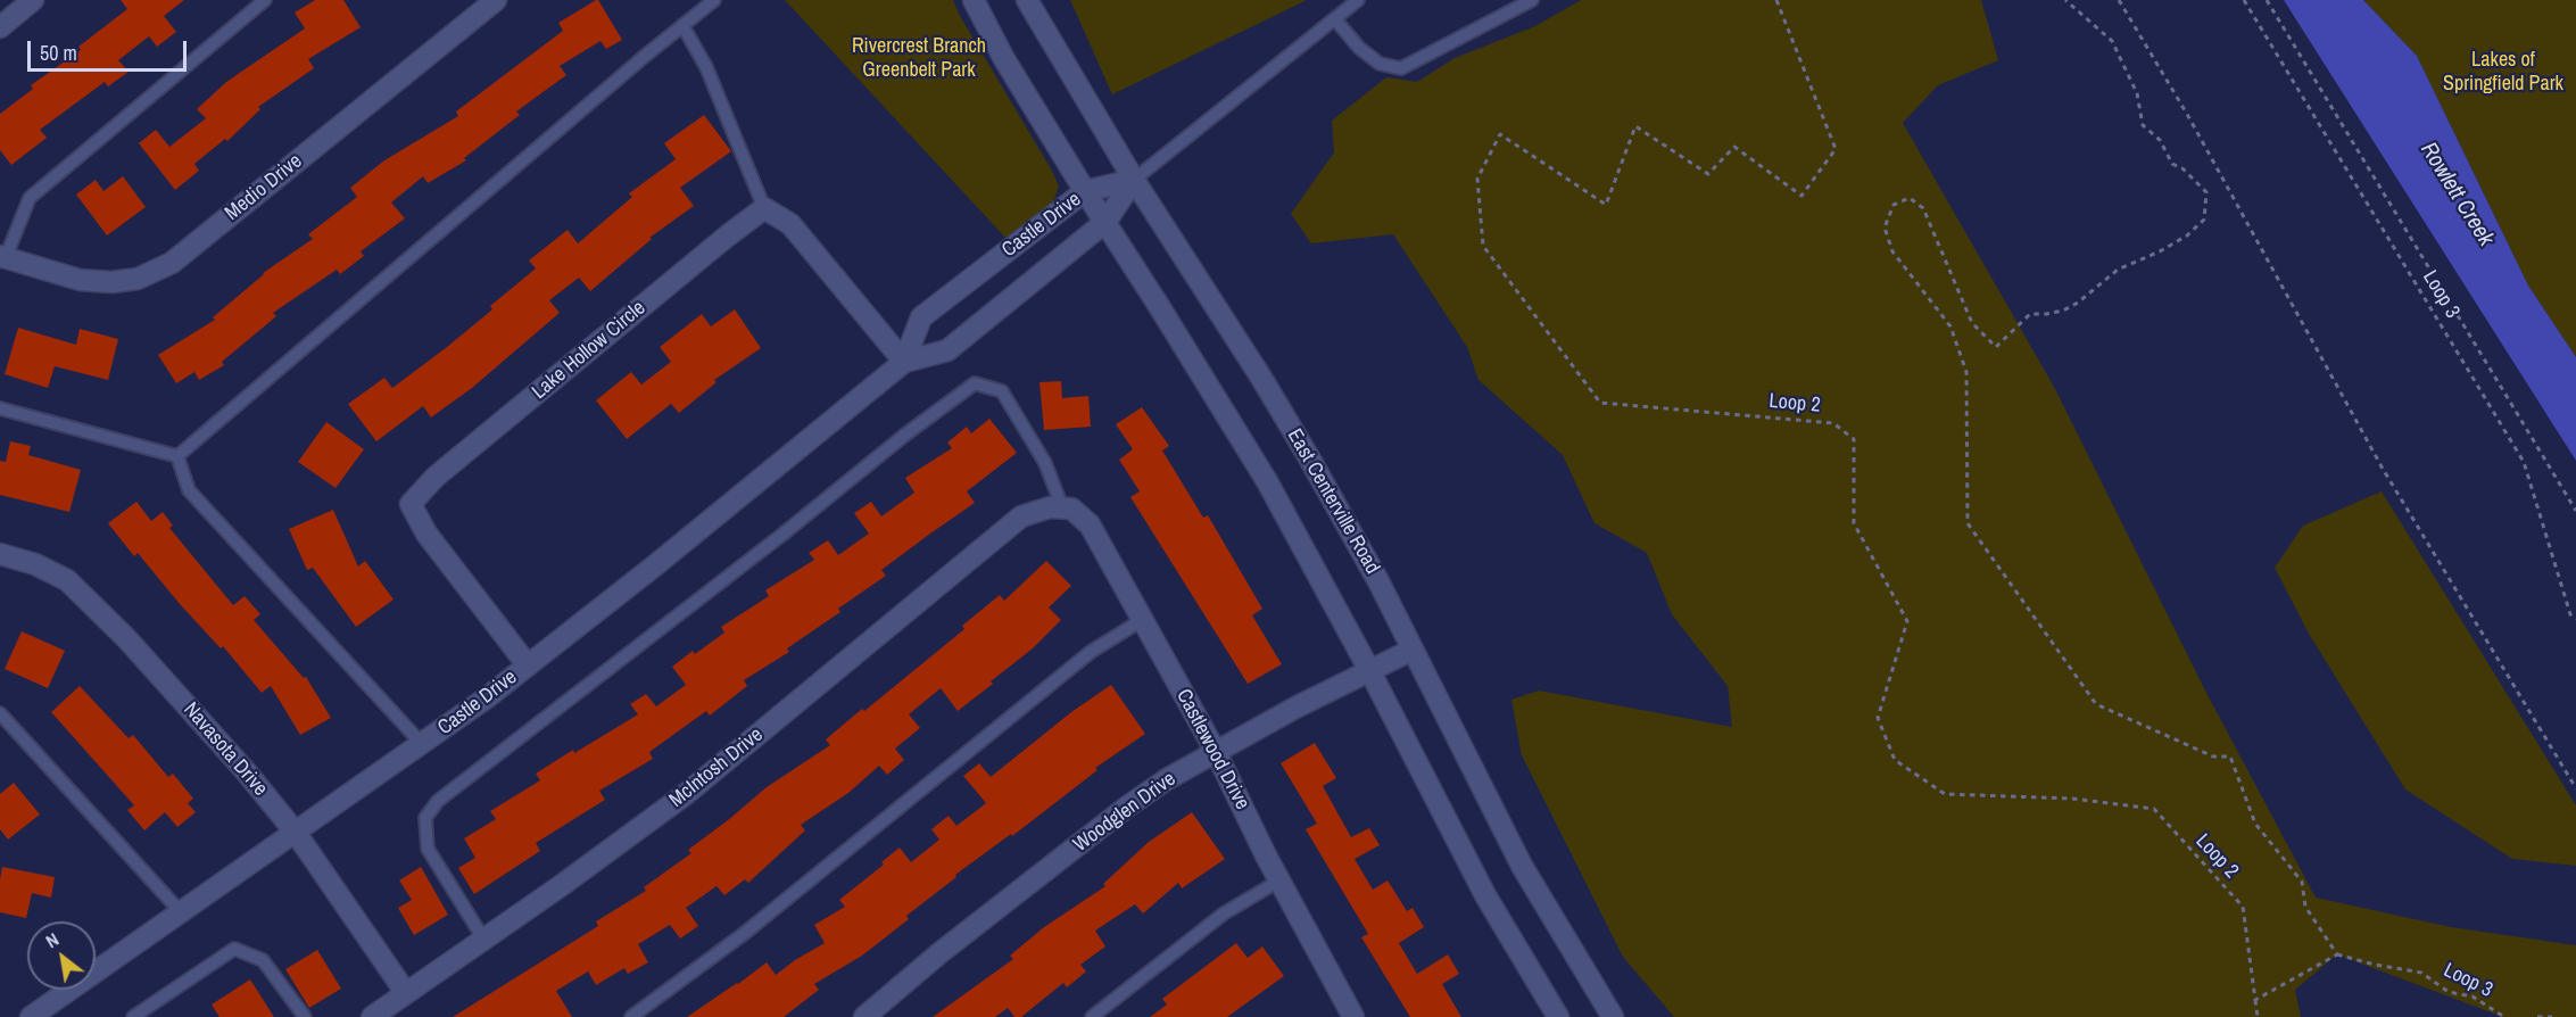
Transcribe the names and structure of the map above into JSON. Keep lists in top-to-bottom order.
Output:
{
  "streets": {
    "street": [
      "Medio Drive",
      "Castle Drive",
      "Lake Hollow Circle",
      "East Centerville Road",
      "Navasota Drive",
      "Castlewood Drive",
      "McIntosh Drive",
      "Woodglen Drive"
    ],
    "path": ["Loop 3", "Loop 2"]
  },
  "crossings": [
    ["Castle Drive", "Lake Hollow Circle"],
    ["Castle Drive", "East Centerville Road"],
    ["Castle Drive", "Navasota Drive"],
    ["East Centerville Road", "Woodglen Drive"],
    ["Navasota Drive", "McIntosh Drive"],
    ["Castlewood Drive", "McIntosh Drive"],
    ["Castlewood Drive", "Woodglen Drive"]
  ],
  "water": ["Rowlett Creek"],
  "parks": ["Rivercrest Branch Greenbelt Park", "Lakes of Springfield Park"],
  "scale_bar": "50 m",
  "north": "top left"
}
